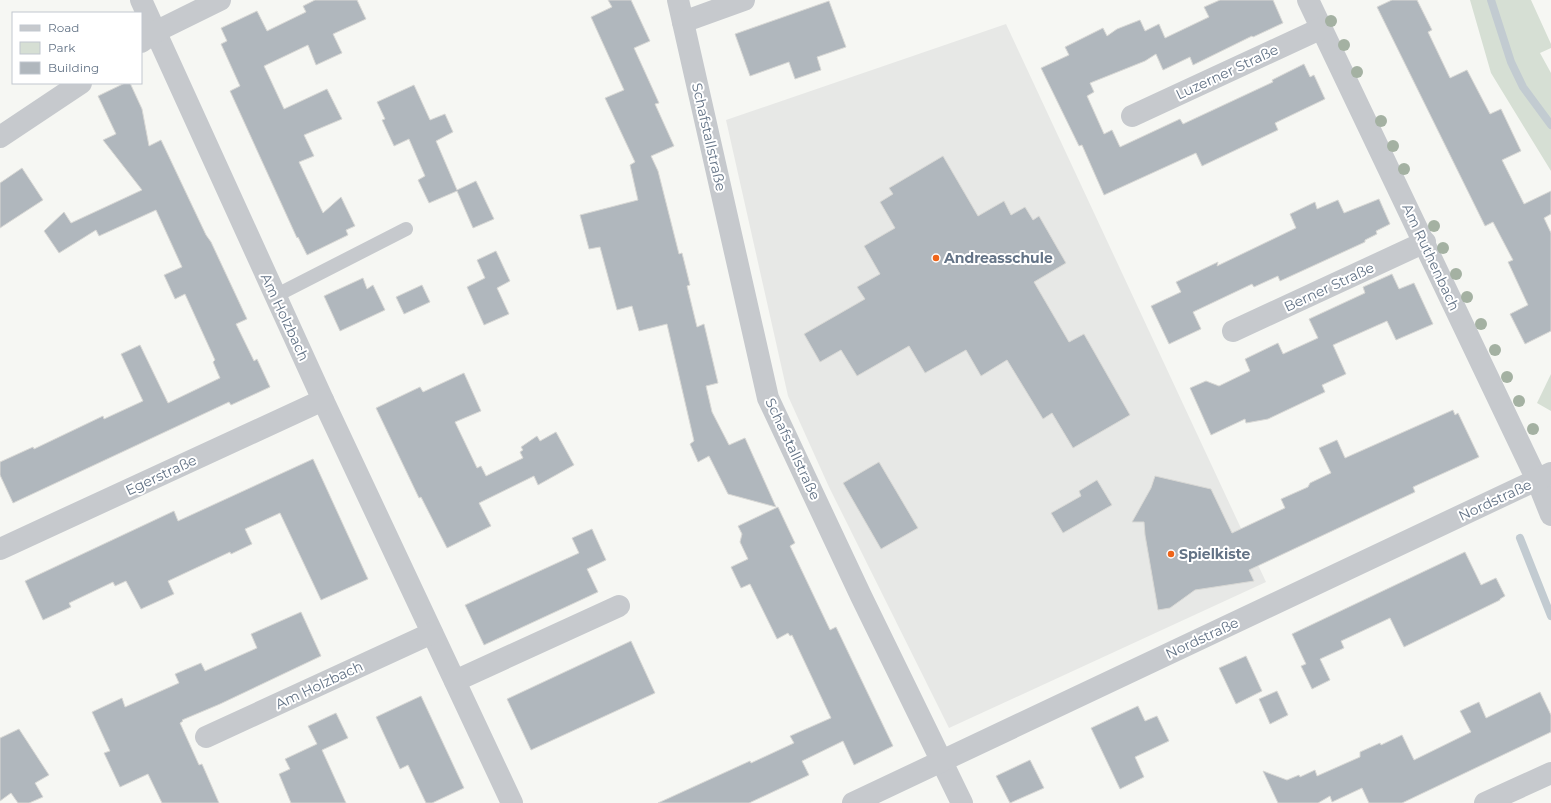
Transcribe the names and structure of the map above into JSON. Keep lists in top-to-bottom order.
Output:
{
  "streets": {
    "street": [
      "Luzerner Straße",
      "Schafstallstraße",
      "Am Ruthenbach",
      "Berner Straße",
      "Am Holzbach",
      "Egerstraße",
      "Nordstraße"
    ]
  },
  "crossings": [
    ["Luzerner Straße", "Am Ruthenbach"],
    ["Schafstallstraße", "Nordstraße"],
    ["Am Ruthenbach", "Berner Straße"],
    ["Am Ruthenbach", "Nordstraße"],
    ["Am Holzbach", "Egerstraße"]
  ],
  "places": ["Andreasschule", "Spielkiste"],
  "legend": ["Road", "Park", "Building"]
}
